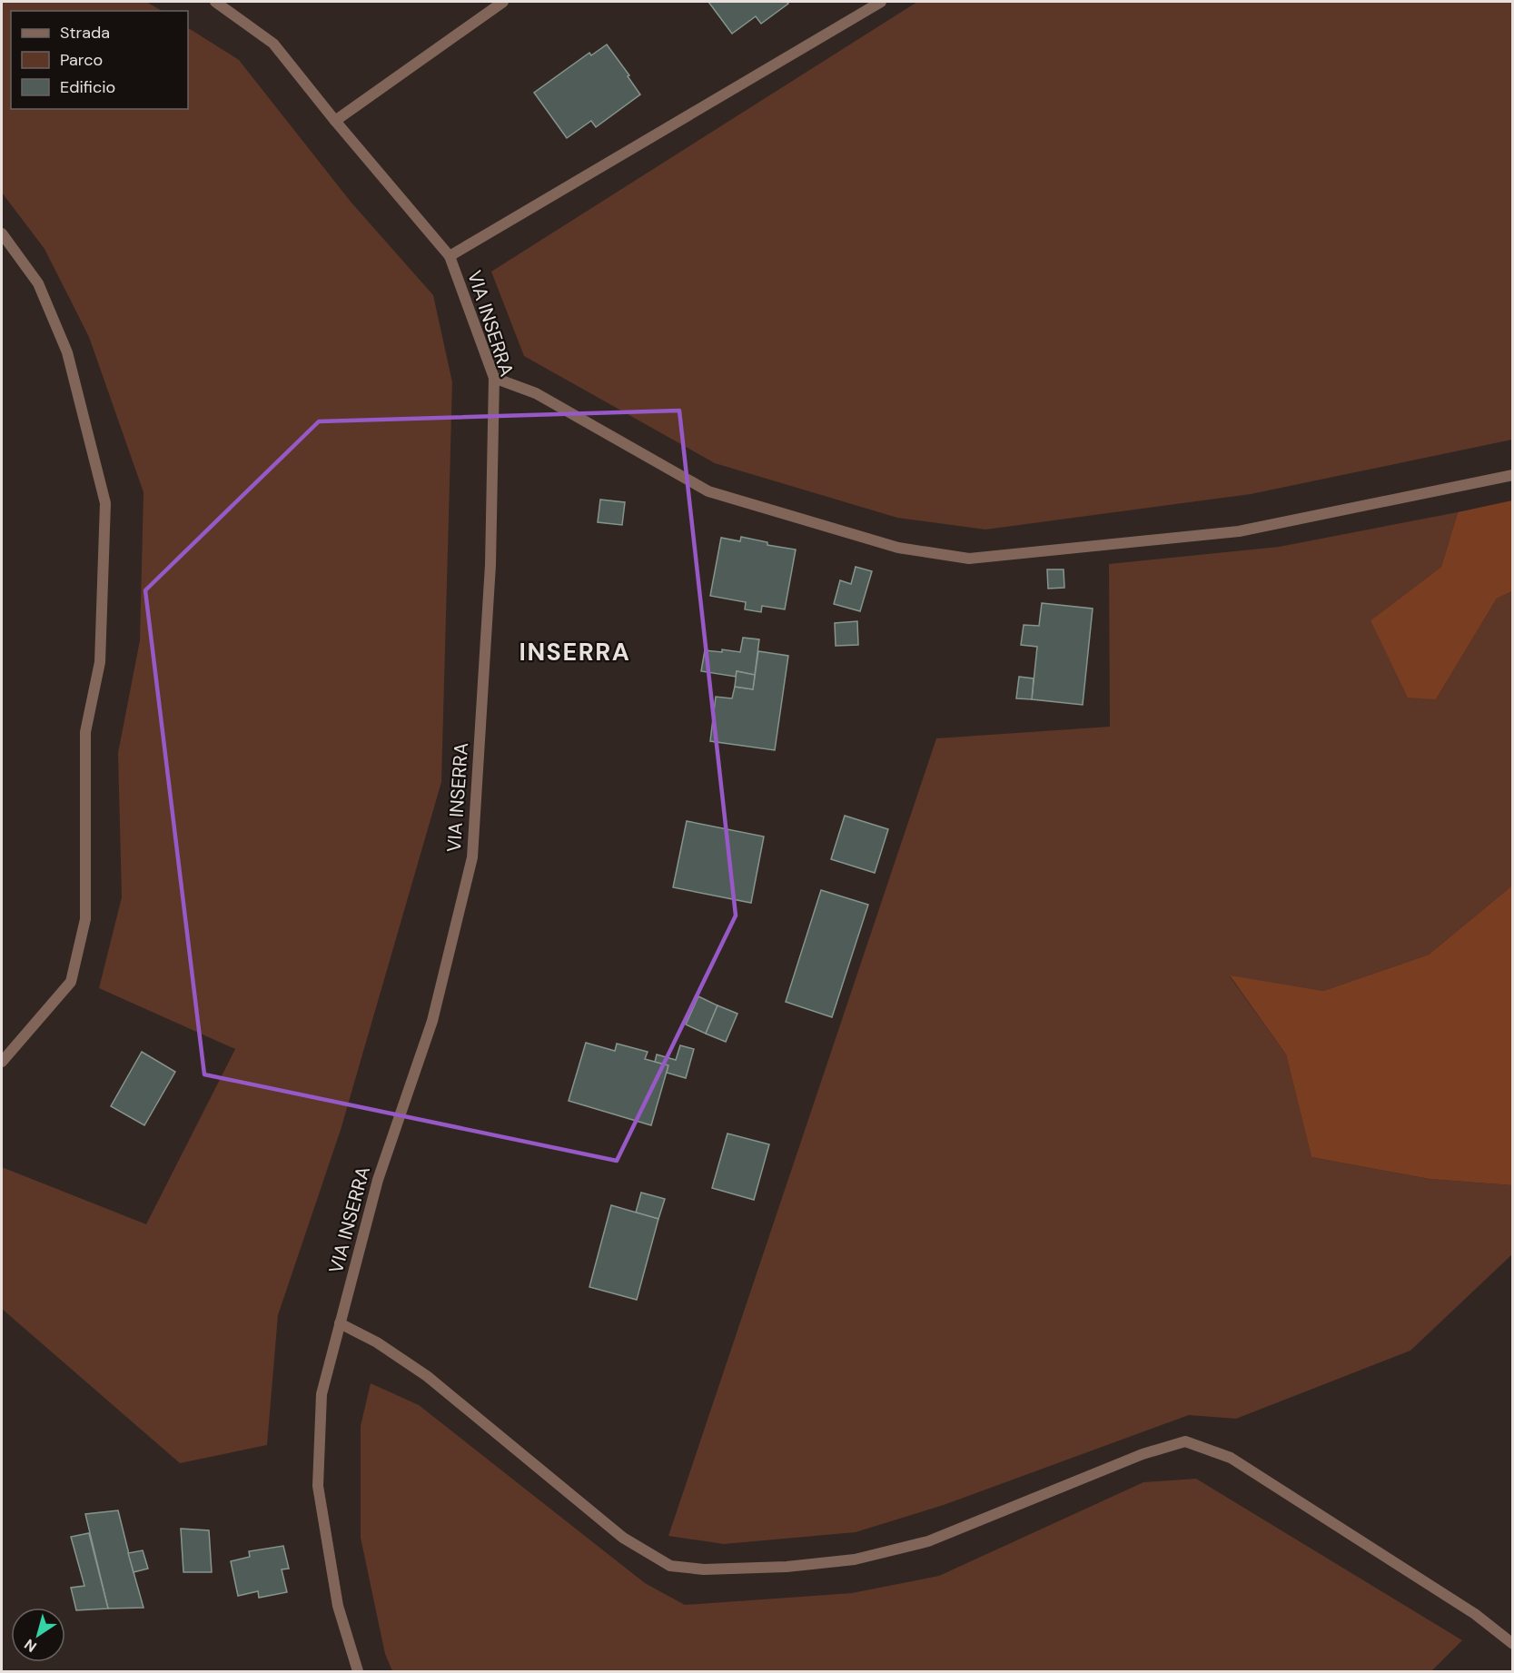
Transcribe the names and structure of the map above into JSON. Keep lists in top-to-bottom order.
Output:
{
  "streets": {
    "street": ["VIA INSERRA"]
  },
  "districts": ["INSERRA"],
  "legend": ["Strada", "Parco", "Edificio"],
  "north": "bottom left"
}
